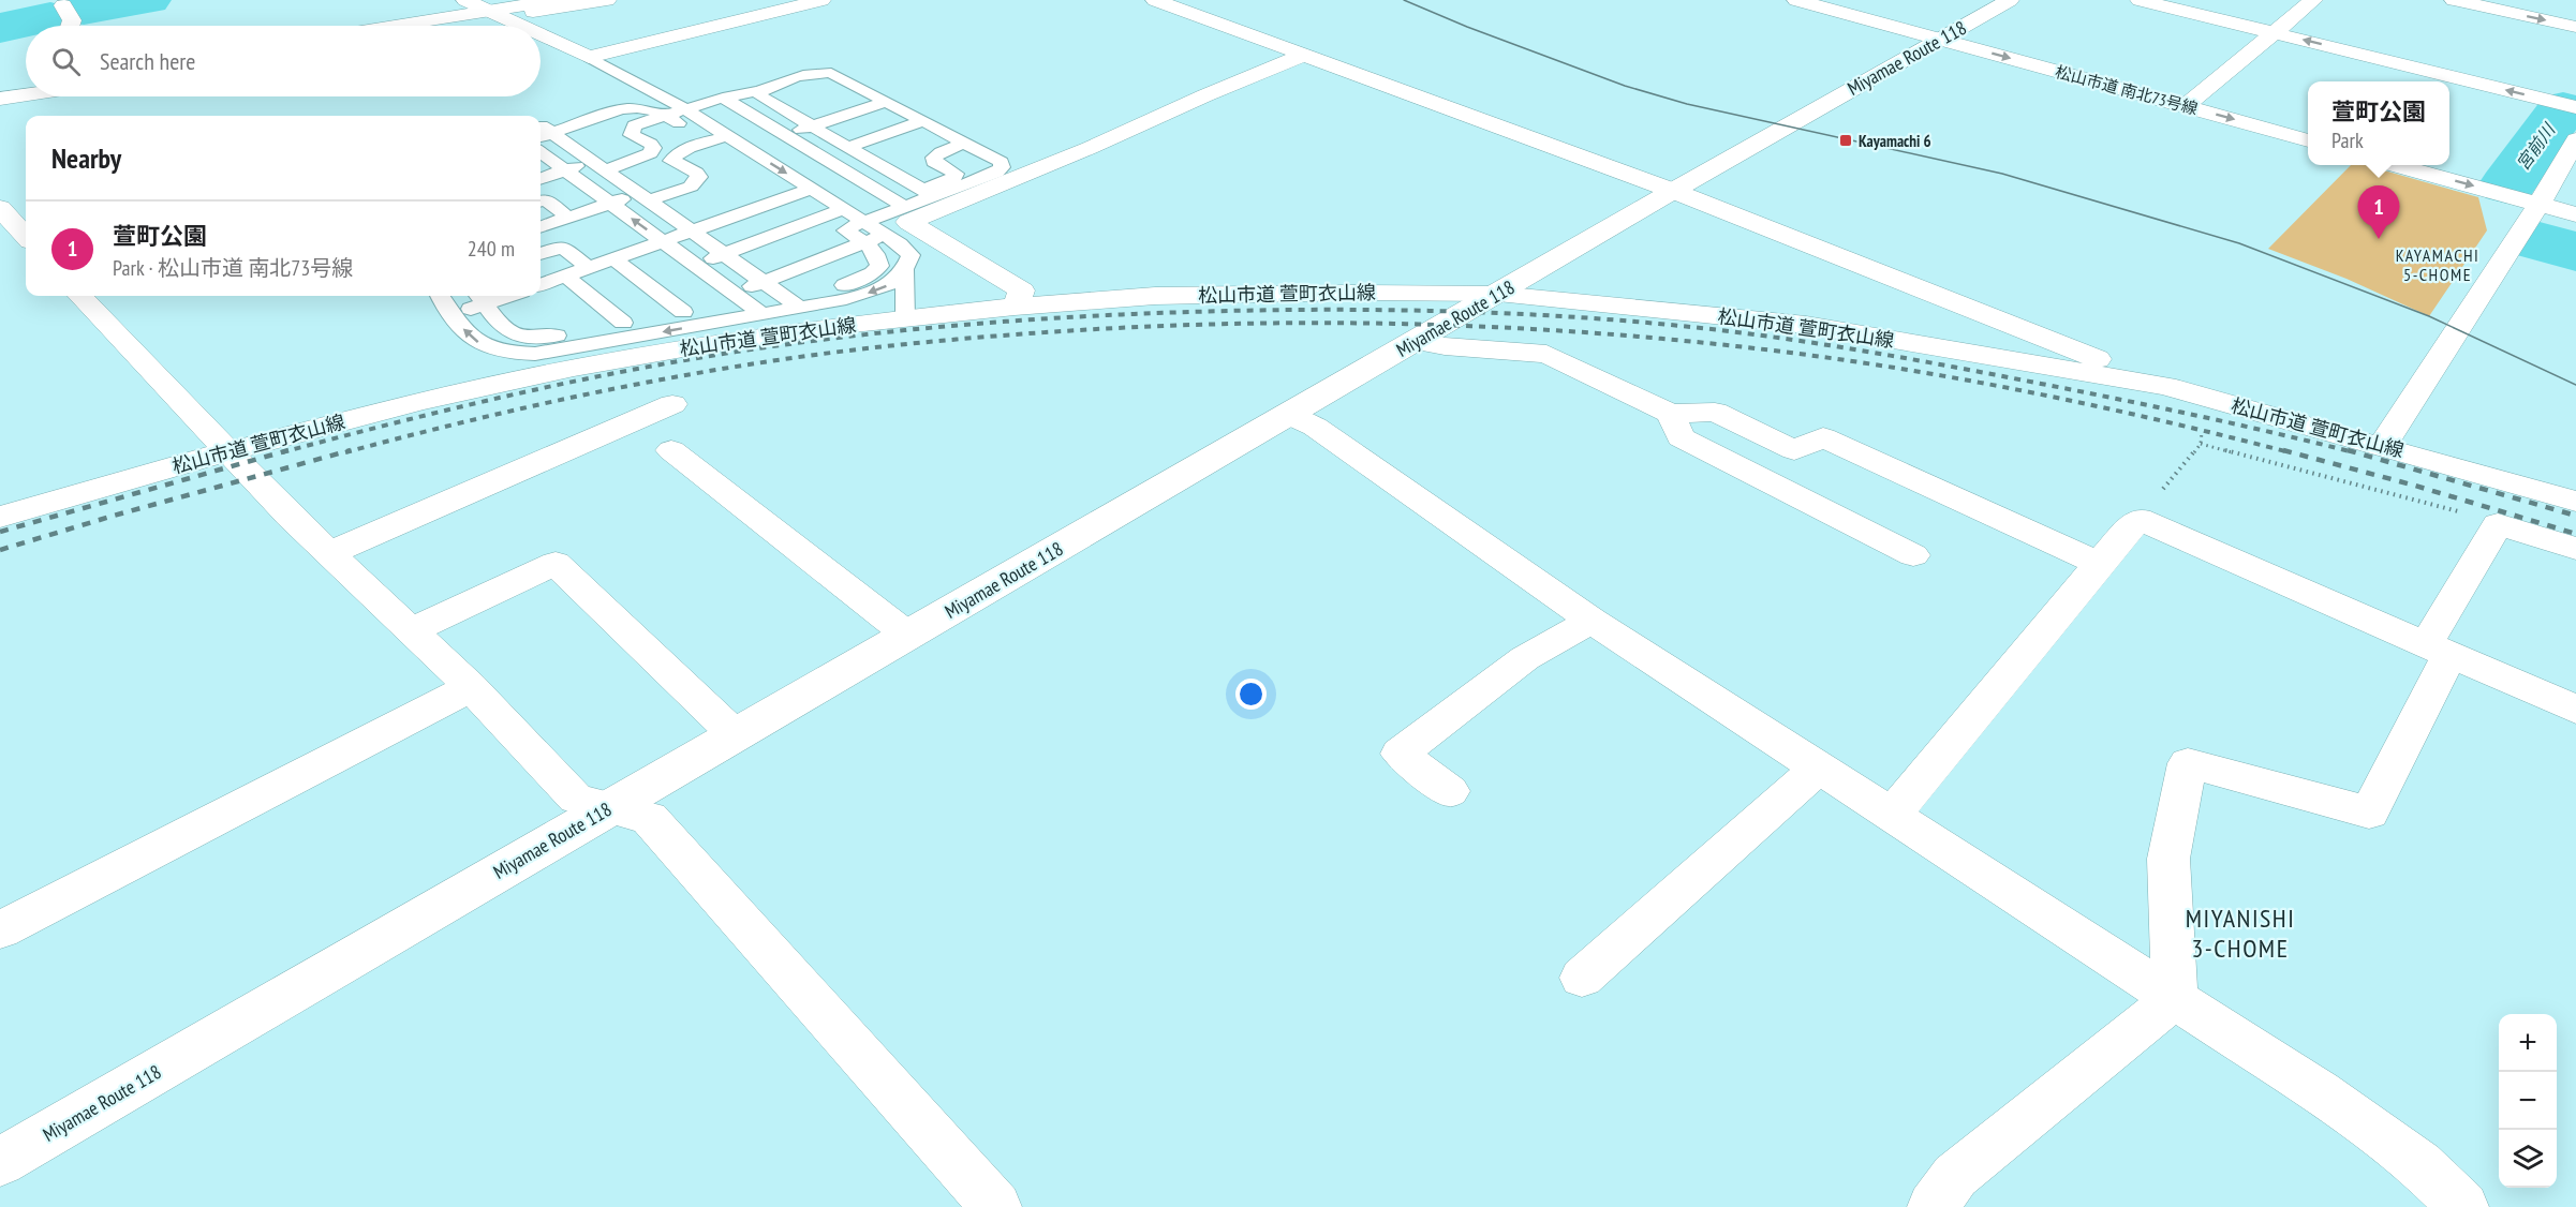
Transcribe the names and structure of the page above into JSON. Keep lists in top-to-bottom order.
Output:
{
  "streets": {
    "street": ["Miyamae Route 118", "松山市道 南北73号線", "松山市道 萱町衣山線"]
  },
  "crossings": [
    ["Miyamae Route 118", "松山市道 南北73号線"],
    ["Miyamae Route 118", "松山市道 萱町衣山線"]
  ],
  "districts": ["KAYAMACHI 5-CHOME", "MIYANISHI 3-CHOME"],
  "water": ["宮前川"],
  "places": {
    "transit": ["Kayamachi 6"]
  },
  "page": {
    "search": "Search here",
    "popup": ["萱町公園", "Park"],
    "heading": "Nearby",
    "pins": "1",
    "list": [
      {
        "mark": "1",
        "name": "萱町公園",
        "note": "Park · 松山市道 南北73号線",
        "value": "240 m"
      }
    ],
    "map_buttons": ["+", "−"]
  }
}
